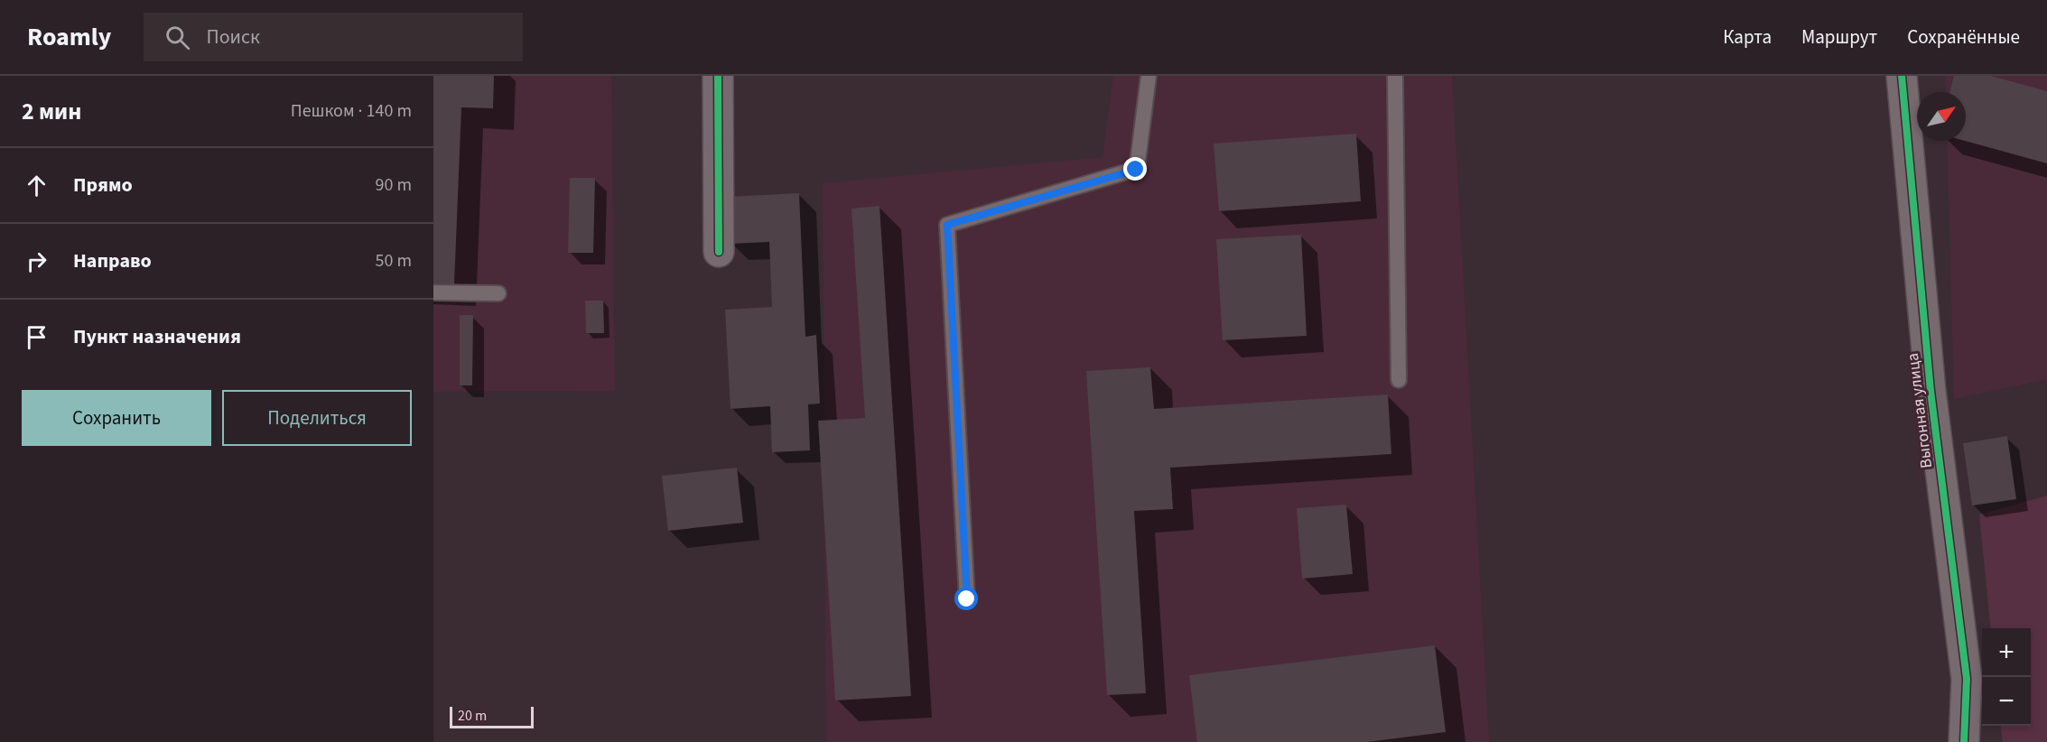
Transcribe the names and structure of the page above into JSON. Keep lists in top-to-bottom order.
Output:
{
  "streets": {
    "street": ["Выгонная улица"]
  },
  "scale_bar": "20 m",
  "north": "top right",
  "page": {
    "header": "Roamly",
    "search": "Поиск",
    "nav": ["Карта", "Маршрут", "Сохранённые"],
    "heading": ["2 мин", "Пешком · 140 m"],
    "list": [
      ["Прямо", "90 m"],
      ["Направо", "50 m"],
      "Пункт назначения"
    ],
    "buttons": ["Сохранить", "Поделиться"],
    "map_buttons": ["+", "−"],
    "scale": "20 m"
  }
}
